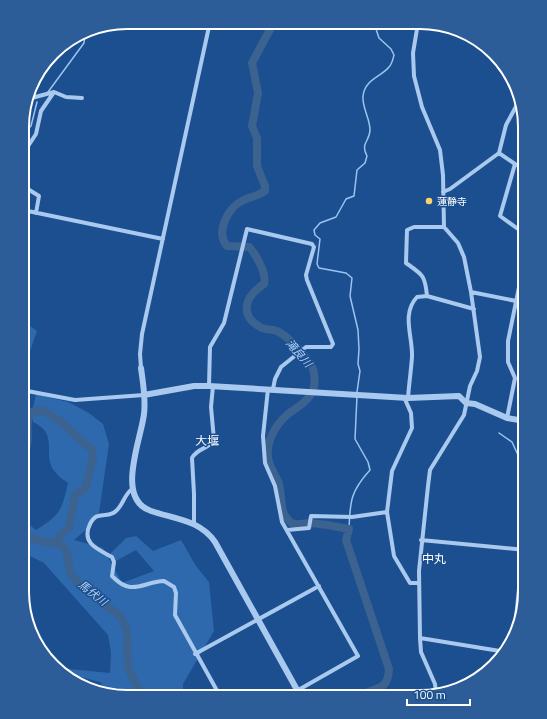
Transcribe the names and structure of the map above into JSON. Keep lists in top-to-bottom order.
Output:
{
  "districts": ["大堰", "中丸"],
  "water": ["滝良川", "馬伏川"],
  "places": ["蓮静寺"],
  "scale_bar": "100 m"
}
